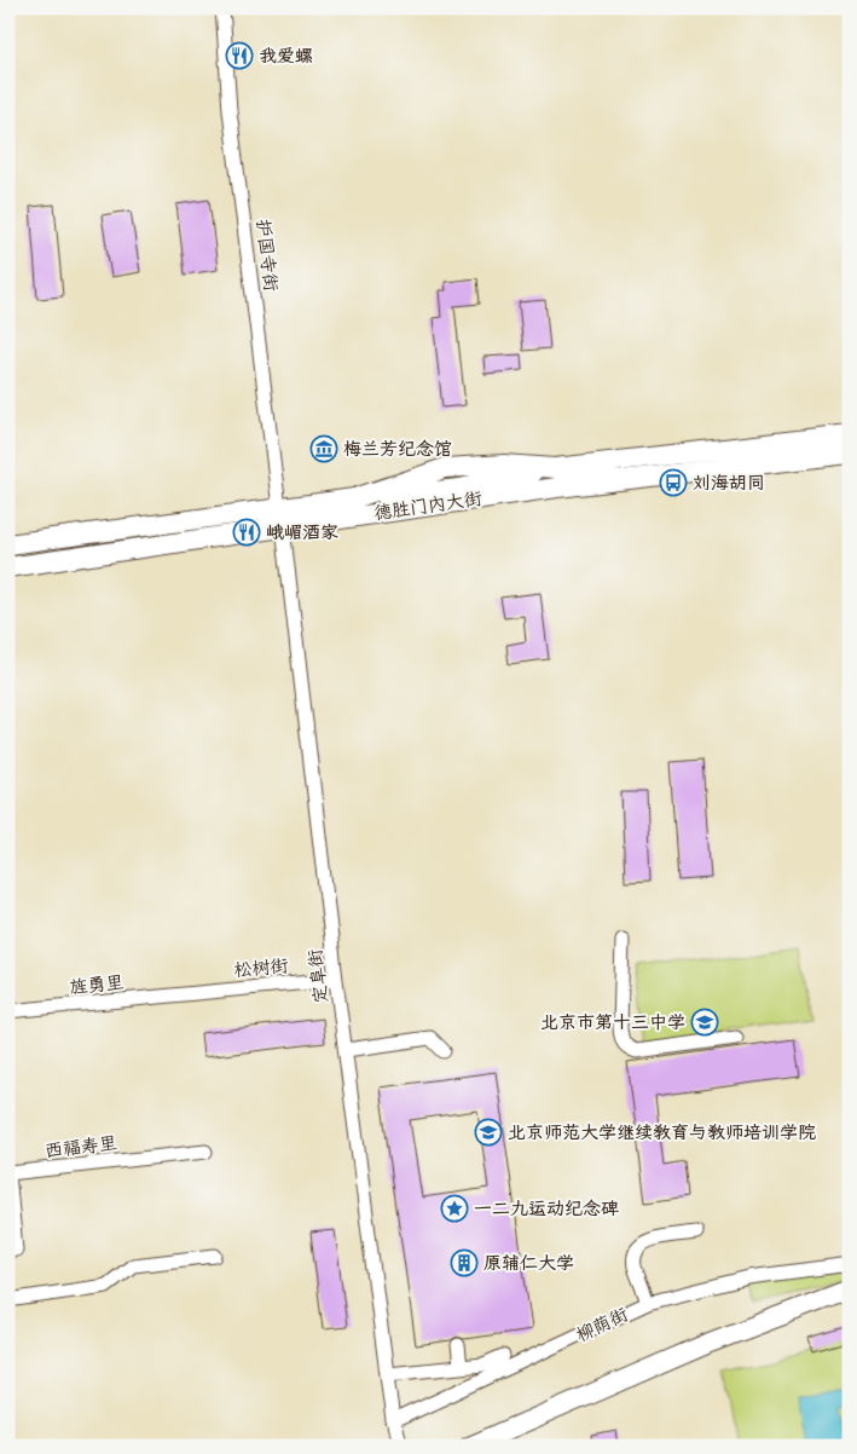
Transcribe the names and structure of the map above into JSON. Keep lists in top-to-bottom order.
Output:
{
  "streets": {
    "main road": ["德胜门内大街"],
    "street": [
      "护国寺街",
      "松树街",
      "定阜街",
      "旌勇里",
      "西福寿里",
      "柳荫街"
    ]
  },
  "crossings": [
    ["护国寺街", "德胜门内大街"],
    ["护国寺街", "定阜街"],
    ["德胜门内大街", "定阜街"],
    ["松树街", "定阜街"],
    ["松树街", "旌勇里"],
    ["定阜街", "柳荫街"]
  ],
  "places": {
    "restaurant": ["我爱螺", "峨嵋酒家"],
    "museum": ["梅兰芳纪念馆"],
    "bus stop": ["刘海胡同"],
    "school or university": ["北京市第十三中学", "北京师范大学继续教育与教师培训学院"],
    "place": ["一二九运动纪念碑"],
    "building": ["原辅仁大学"]
  }
}
